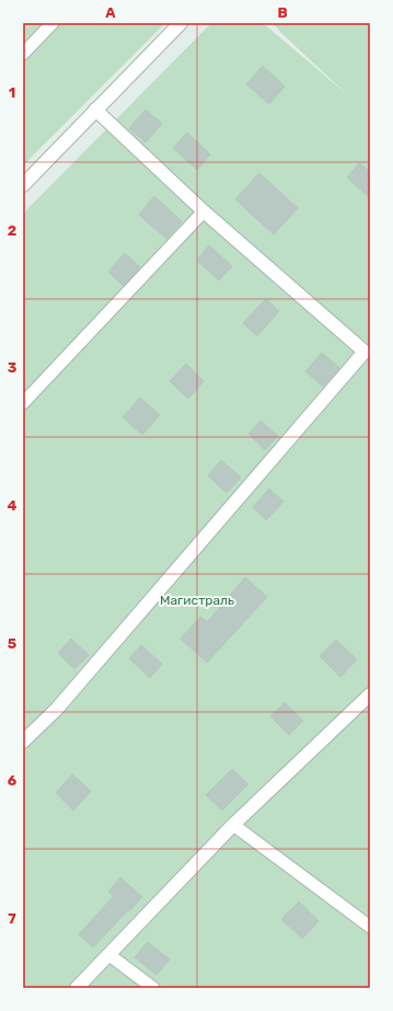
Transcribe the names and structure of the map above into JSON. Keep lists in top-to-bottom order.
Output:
{
  "parks": ["Магистраль"],
  "grid": {
    "columns": ["A", "B"],
    "rows": [
      "1",
      "2",
      "3",
      "4",
      "5",
      "6",
      "7"
    ]
  }
}
